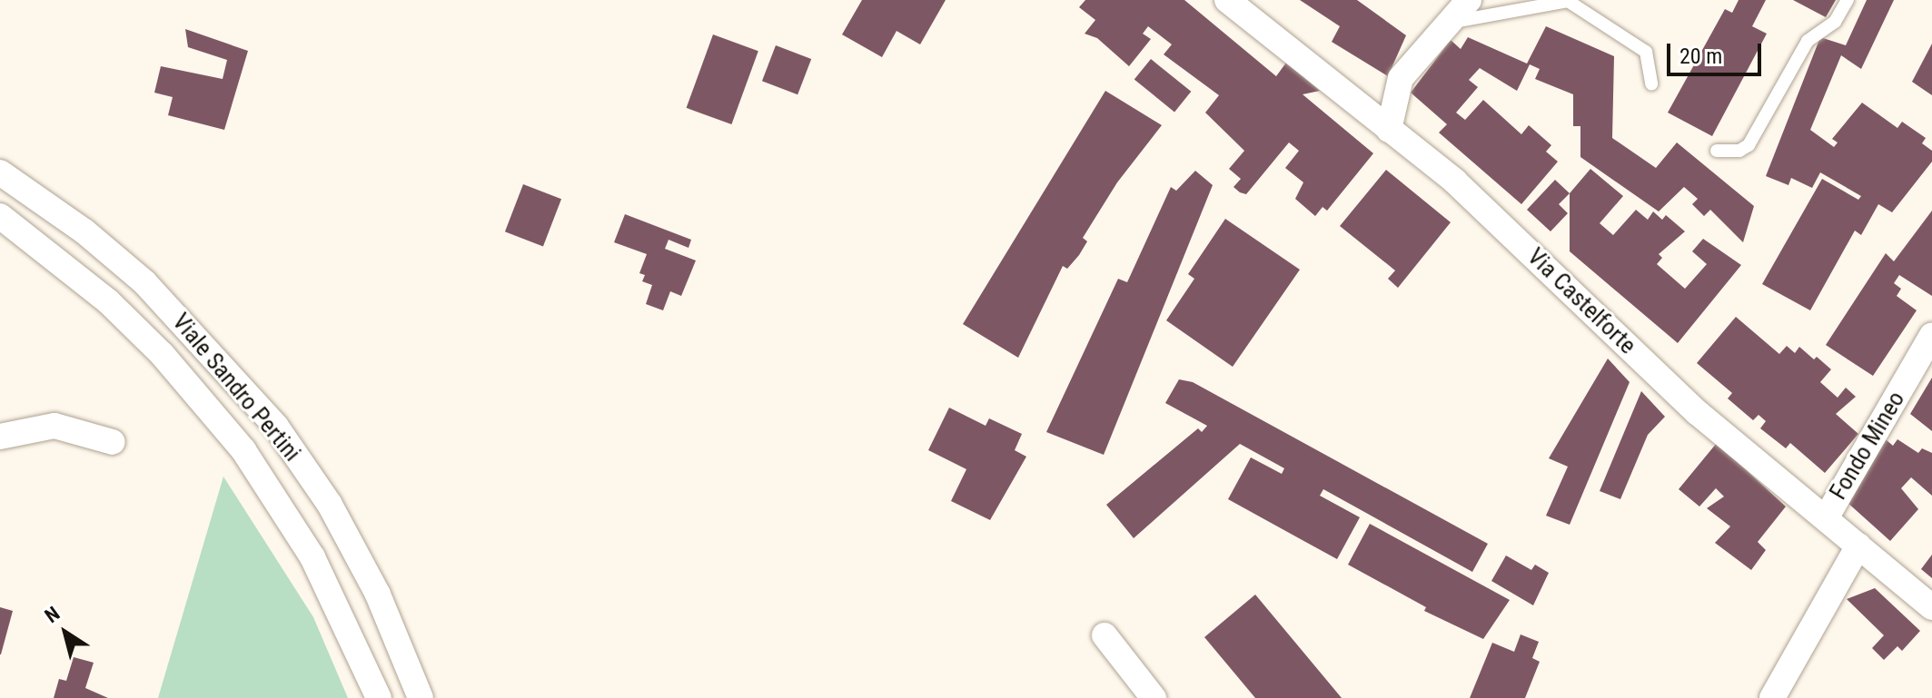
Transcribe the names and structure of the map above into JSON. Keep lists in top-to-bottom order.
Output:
{
  "streets": {
    "street": ["Via Castelforte", "Viale Sandro Pertini", "Fondo Mineo"]
  },
  "crossings": [
    ["Via Castelforte", "Fondo Mineo"]
  ],
  "scale_bar": "20 m",
  "north": "top left"
}
